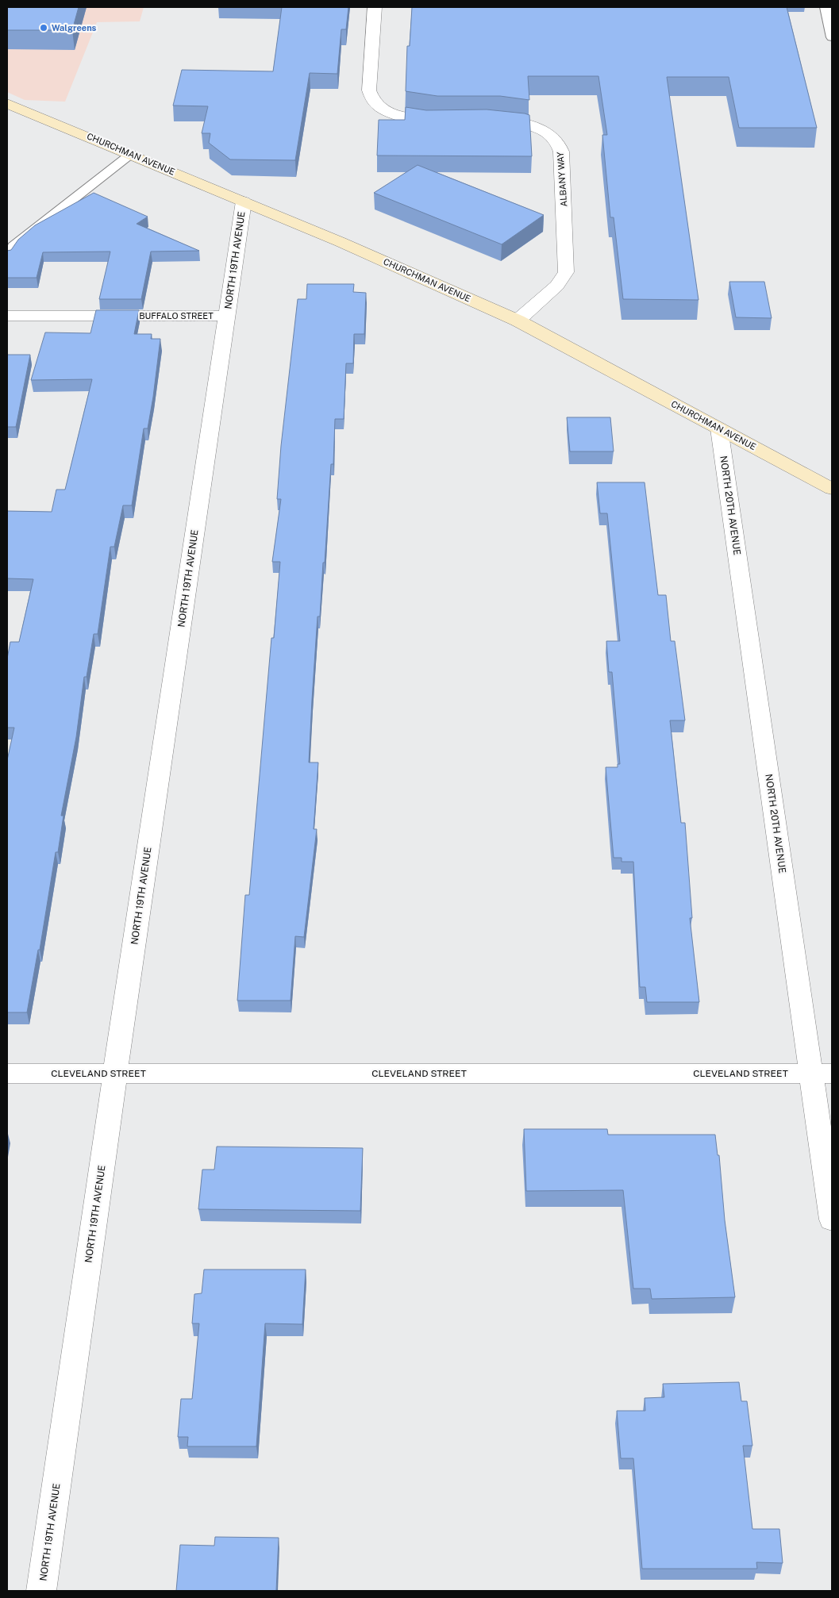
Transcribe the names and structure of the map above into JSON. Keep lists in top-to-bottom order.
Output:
{
  "streets": {
    "main road": ["CHURCHMAN AVENUE"],
    "street": [
      "ALBANY WAY",
      "NORTH 19TH AVENUE",
      "BUFFALO STREET",
      "NORTH 20TH AVENUE",
      "CLEVELAND STREET"
    ]
  },
  "crossings": [
    ["CHURCHMAN AVENUE", "ALBANY WAY"],
    ["CHURCHMAN AVENUE", "NORTH 19TH AVENUE"],
    ["CHURCHMAN AVENUE", "NORTH 20TH AVENUE"],
    ["NORTH 19TH AVENUE", "BUFFALO STREET"],
    ["NORTH 19TH AVENUE", "CLEVELAND STREET"],
    ["NORTH 20TH AVENUE", "CLEVELAND STREET"]
  ],
  "places": ["Walgreens"]
}
